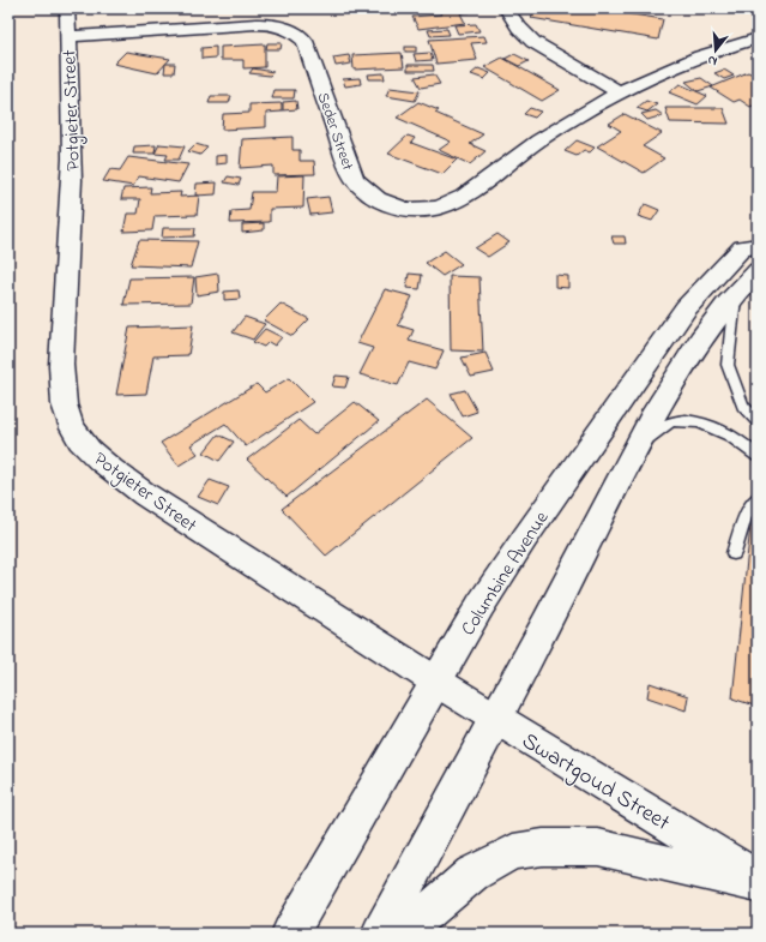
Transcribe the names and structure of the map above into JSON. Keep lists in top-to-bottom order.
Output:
{
  "streets": {
    "street": [
      "Potgieter Street",
      "Seder Street",
      "Columbine Avenue",
      "Swartgoud Street"
    ]
  },
  "crossings": [
    ["Potgieter Street", "Seder Street"],
    ["Potgieter Street", "Columbine Avenue"],
    ["Potgieter Street", "Swartgoud Street"],
    ["Columbine Avenue", "Swartgoud Street"]
  ],
  "north": "bottom"
}
